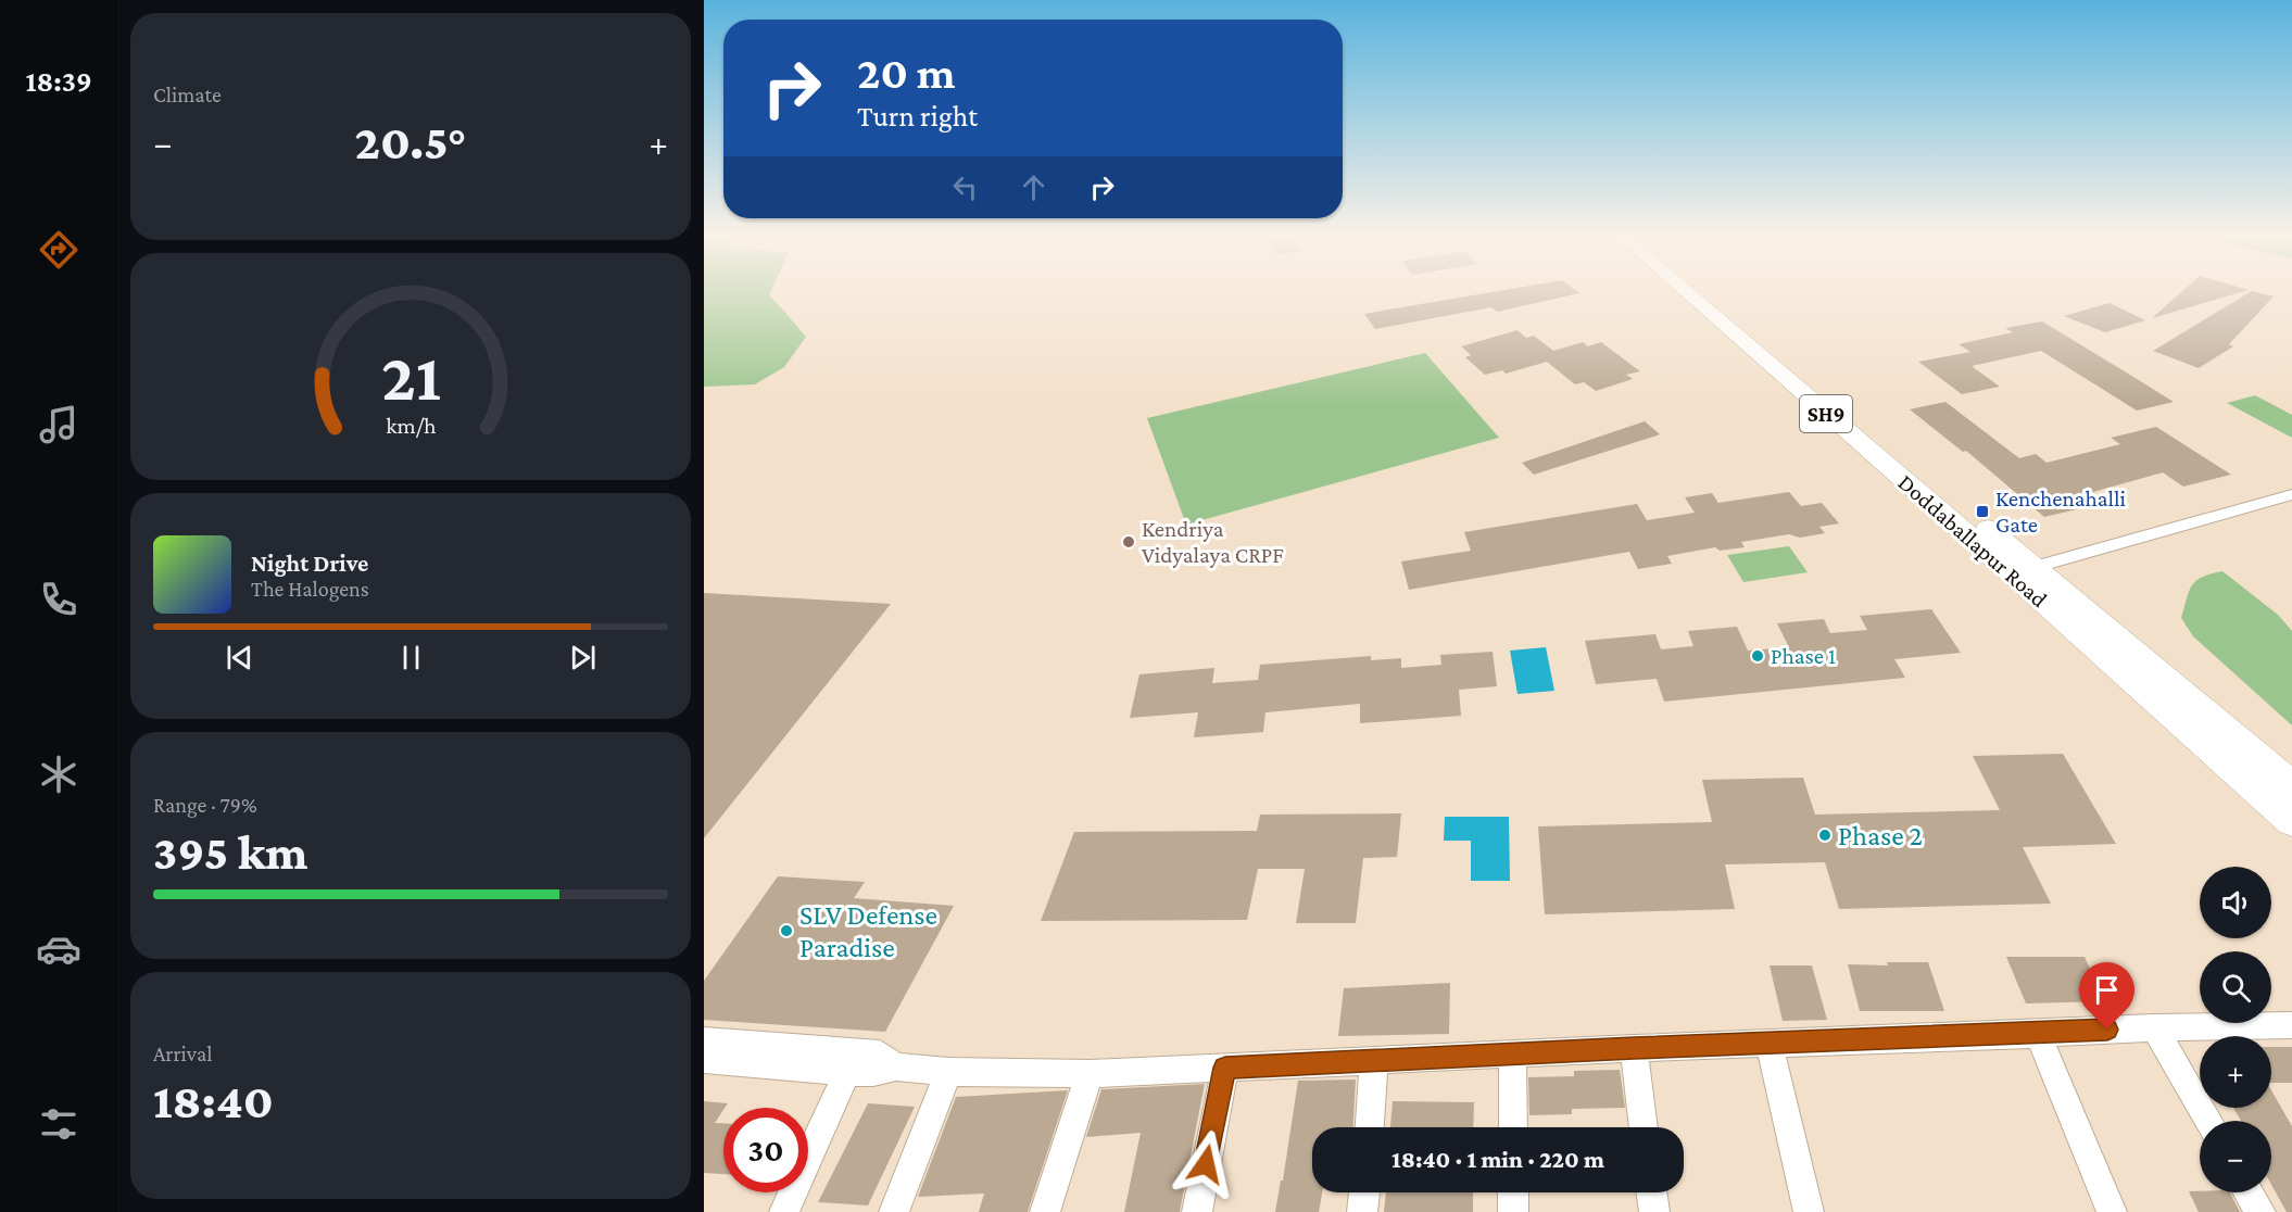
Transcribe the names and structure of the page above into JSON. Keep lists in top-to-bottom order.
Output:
{
  "streets": {
    "main road": ["SH9", "Doddaballapur Road"]
  },
  "places": {
    "transit": ["Kenchenahalli Gate"],
    "other": [
      "Kendriya Vidyalaya CRPF",
      "Phase 1",
      "Phase 2",
      "SLV Defense Paradise"
    ]
  },
  "page": {
    "tabs": "18:39",
    "tile": [
      "Climate",
      ["Range · 79%", "395 km"],
      ["Arrival", "18:40"]
    ],
    "turn": ["20 m", "Turn right"],
    "heat": ["−", "20.5°", "+"],
    "song": ["Night Drive", "The Halogens"],
    "map_buttons": ["+", "−"],
    "limit": "30",
    "trip": "18:40 · 1 min · 220 m",
    "gauge": ["21", "km/h"]
  }
}
